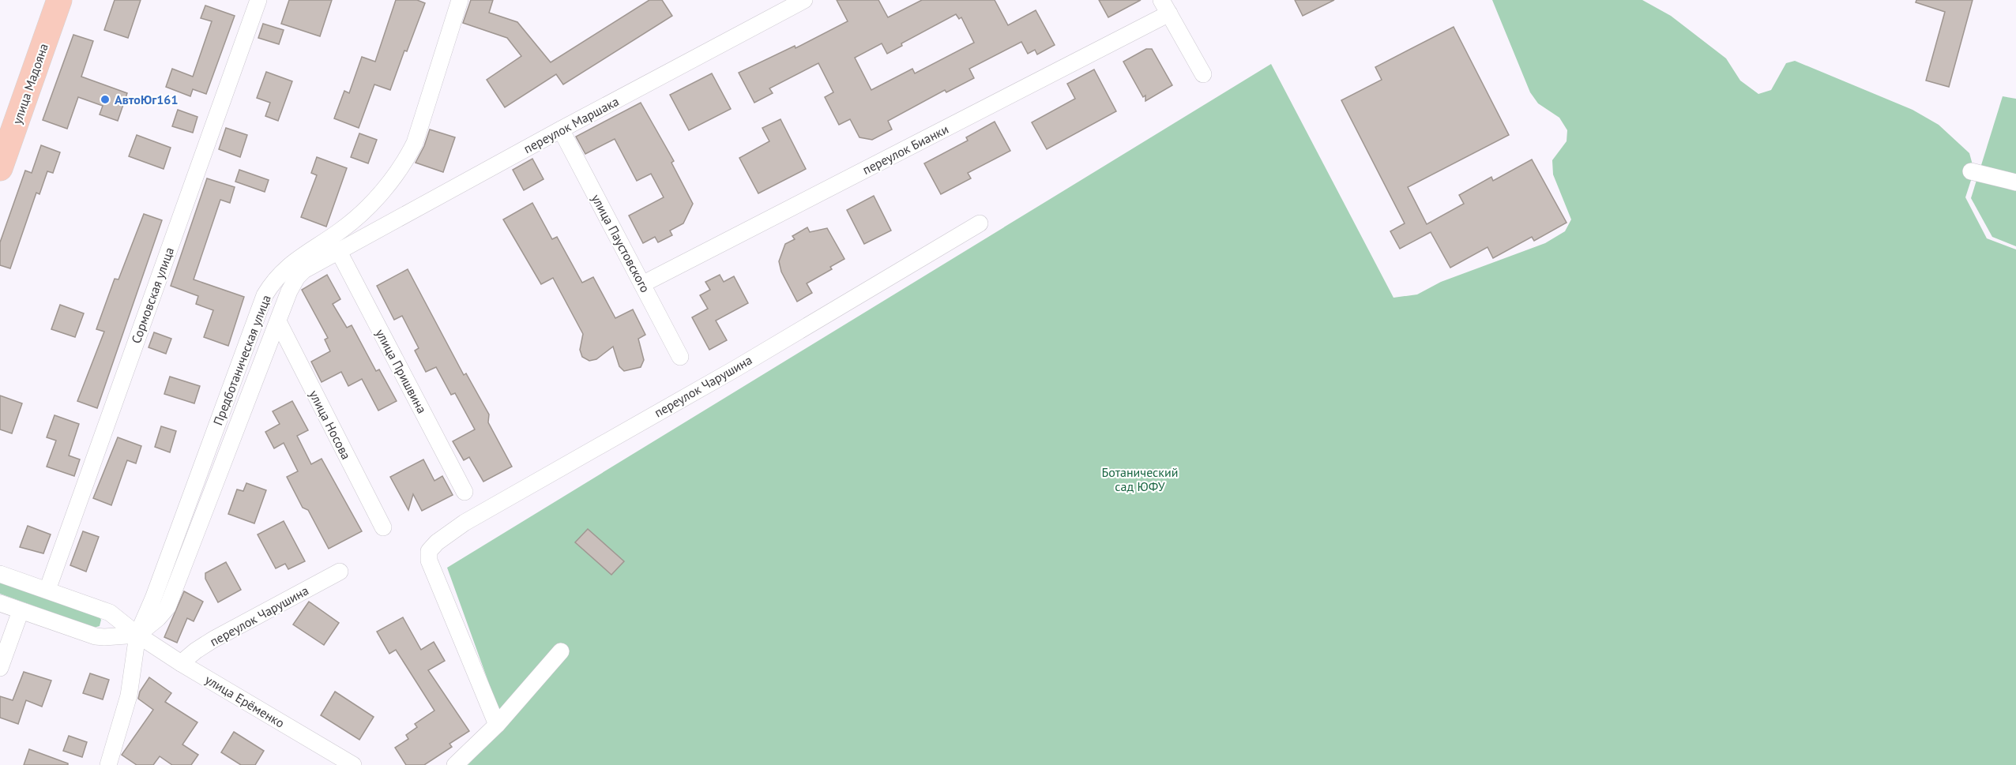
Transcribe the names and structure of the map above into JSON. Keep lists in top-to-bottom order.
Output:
{
  "streets": {
    "main road": ["улица Мадояна"],
    "street": [
      "переулок Маршака",
      "переулок Бианки",
      "улица Паустовского",
      "Сормовская улица",
      "Предботаническая улица",
      "улица Пришвина",
      "переулок Чарушина",
      "улица Носова",
      "улица Ерёменко"
    ]
  },
  "crossings": [
    ["переулок Маршака", "улица Паустовского"],
    ["переулок Маршака", "Предботаническая улица"],
    ["переулок Маршака", "улица Пришвина"],
    ["переулок Бианки", "улица Паустовского"],
    ["Сормовская улица", "улица Ерёменко"],
    ["Предботаническая улица", "улица Пришвина"],
    ["Предботаническая улица", "улица Носова"],
    ["Предботаническая улица", "улица Ерёменко"],
    ["переулок Чарушина", "улица Ерёменко"]
  ],
  "parks": ["Ботанический сад ЮФУ"],
  "places": ["АвтоЮг161"]
}
